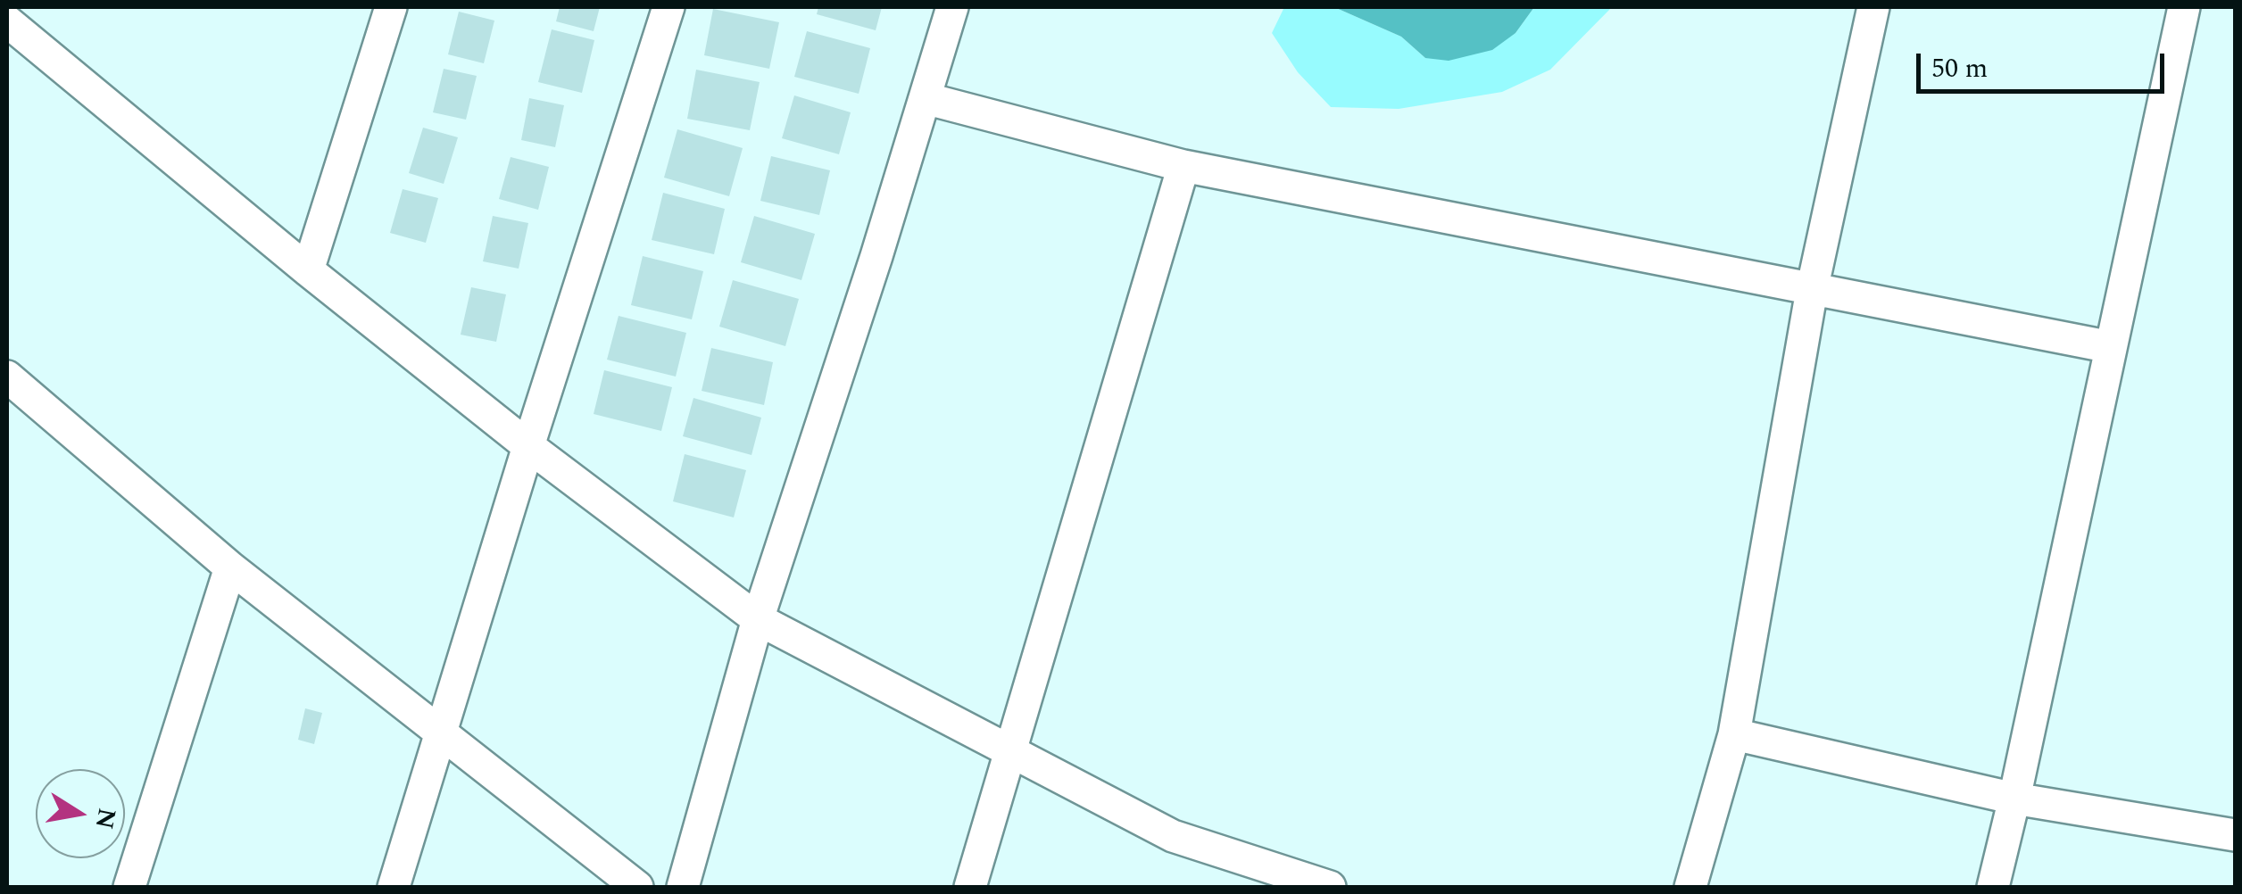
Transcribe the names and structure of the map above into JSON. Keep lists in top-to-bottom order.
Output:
{
  "scale_bar": "50 m",
  "north": "right"
}
